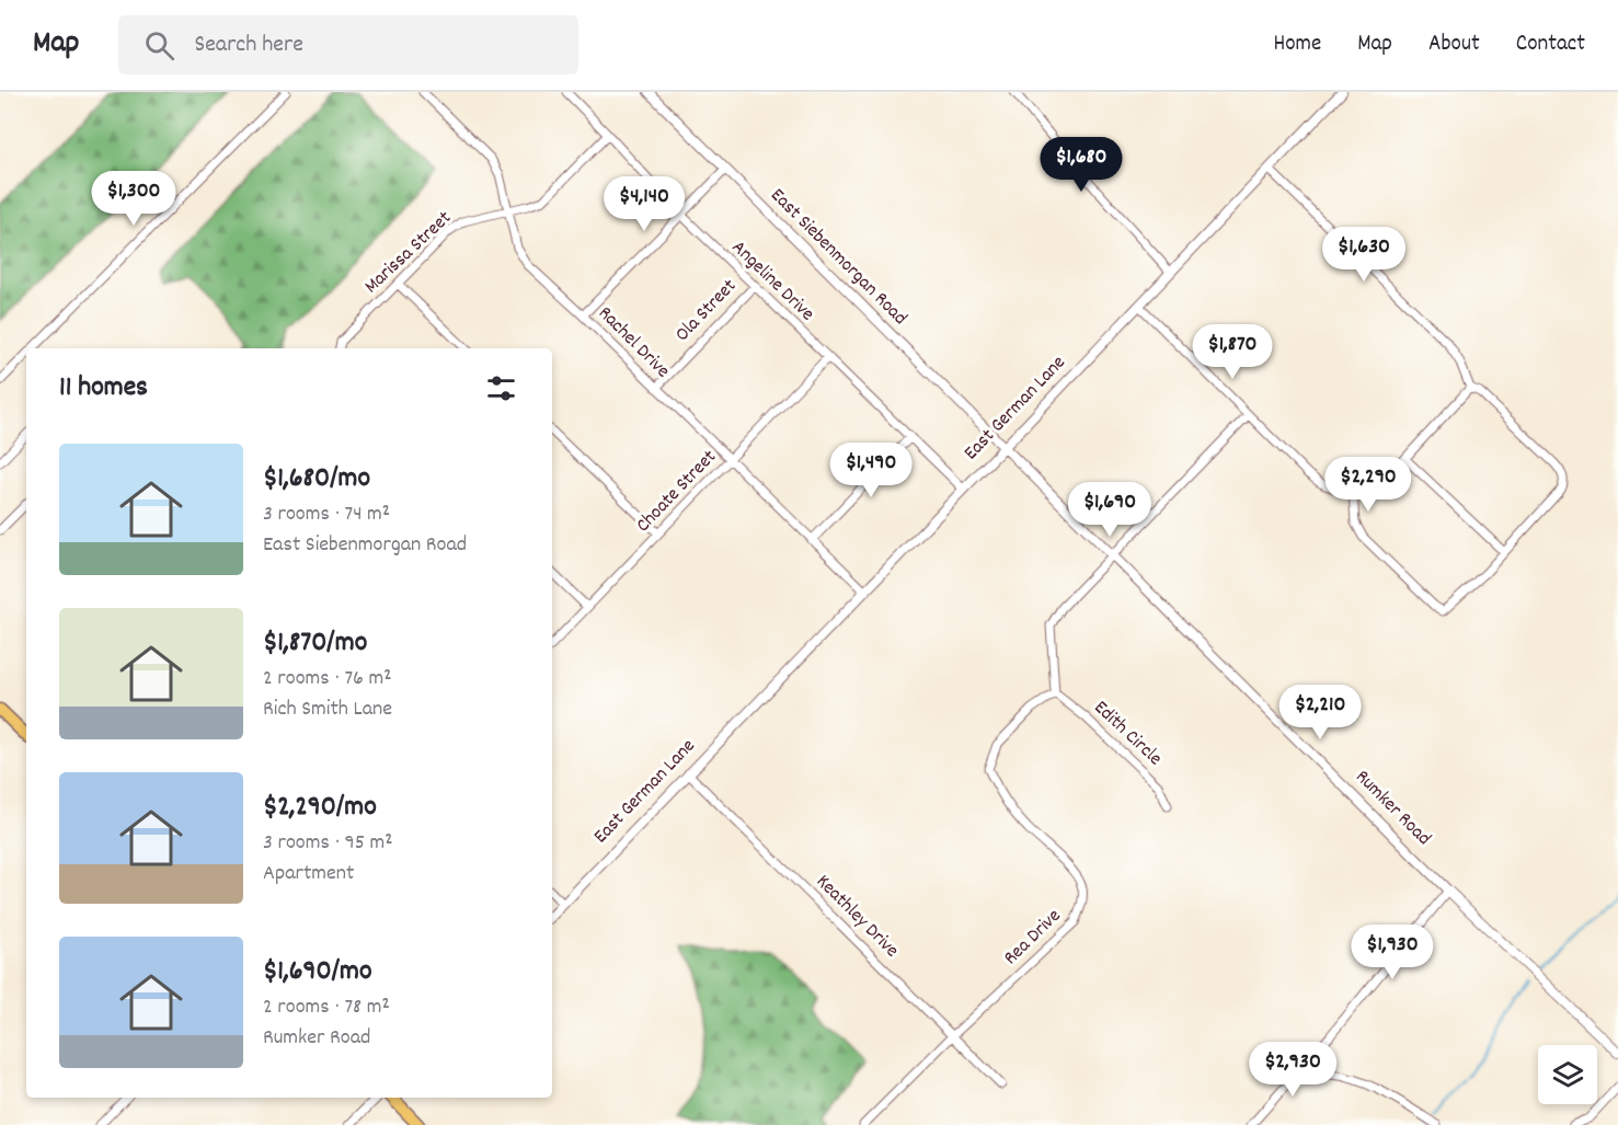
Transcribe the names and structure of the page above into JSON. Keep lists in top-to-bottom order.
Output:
{
  "streets": {
    "street": [
      "Marissa Street",
      "East Siebenmorgan Road",
      "Angeline Drive",
      "Ola Street",
      "Rachel Drive",
      "East German Lane",
      "Choate Street",
      "Edith Circle",
      "Rumker Road",
      "Keathley Drive",
      "Rea Drive"
    ]
  },
  "crossings": [
    ["Marissa Street", "Angeline Drive"],
    ["Marissa Street", "Rachel Drive"],
    ["East Siebenmorgan Road", "East German Lane"],
    ["East Siebenmorgan Road", "Rumker Road"],
    ["Angeline Drive", "Ola Street"],
    ["Angeline Drive", "East German Lane"],
    ["Angeline Drive", "Choate Street"],
    ["Ola Street", "Rachel Drive"],
    ["Rachel Drive", "East German Lane"],
    ["Rachel Drive", "Choate Street"],
    ["East German Lane", "Rumker Road"],
    ["East German Lane", "Keathley Drive"],
    ["Edith Circle", "Rea Drive"],
    ["Keathley Drive", "Rea Drive"]
  ],
  "page": {
    "header": "Map",
    "search": "Search here",
    "nav": [
      "Home",
      "Map",
      "About",
      "Contact"
    ],
    "price": [
      "$1,680",
      "$1,300",
      "$4,140",
      "$1,630",
      "$1,870",
      "$1,490",
      "$2,290",
      "$1,690",
      "$2,210",
      "$1,930",
      "$2,930"
    ],
    "heading": "11 homes",
    "list": [
      {
        "name": "$1,680/mo",
        "note": "3 rooms · 74 m² · East Siebenmorgan Road"
      },
      {
        "name": "$1,870/mo",
        "note": "2 rooms · 76 m² · Rich Smith Lane"
      },
      {
        "name": "$2,290/mo",
        "note": "3 rooms · 95 m² · Apartment"
      },
      {
        "name": "$1,690/mo",
        "note": "2 rooms · 78 m² · Rumker Road"
      }
    ]
  }
}
